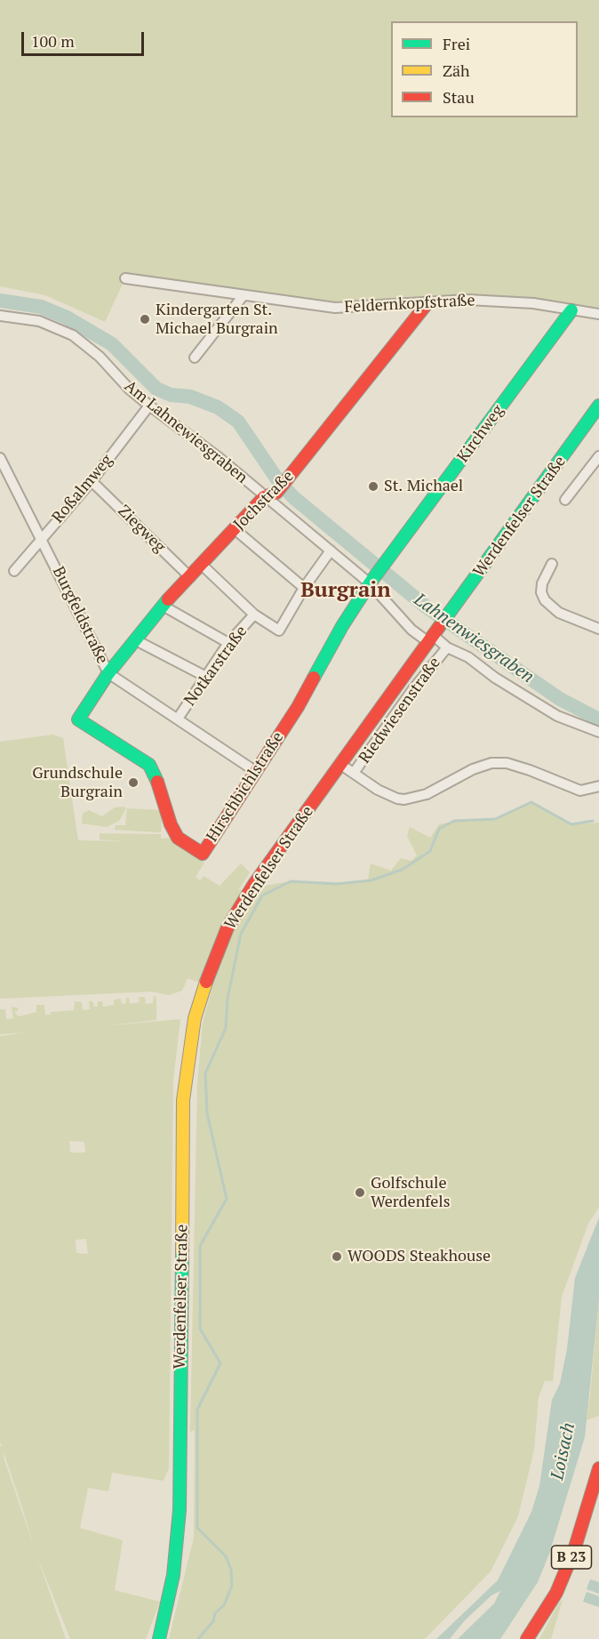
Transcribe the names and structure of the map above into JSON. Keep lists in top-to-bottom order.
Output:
{
  "streets": {
    "street": [
      "Feldernkopfstraße",
      "Am Lahnewiesgraben",
      "Kirchweg",
      "Roßalmweg",
      "Jochstraße",
      "Werdenfelser Straße",
      "Ziegweg",
      "Burgfeldstraße",
      "Notkarstraße",
      "Riedwiesenstraße",
      "Hirschbichlstraße",
      "B 23"
    ]
  },
  "crossings": [
    ["Feldernkopfstraße", "Kirchweg"],
    ["Feldernkopfstraße", "Jochstraße"],
    ["Am Lahnewiesgraben", "Kirchweg"],
    ["Am Lahnewiesgraben", "Roßalmweg"],
    ["Am Lahnewiesgraben", "Jochstraße"],
    ["Am Lahnewiesgraben", "Werdenfelser Straße"],
    ["Am Lahnewiesgraben", "Notkarstraße"],
    ["Am Lahnewiesgraben", "Riedwiesenstraße"],
    ["Am Lahnewiesgraben", "Hirschbichlstraße"],
    ["Kirchweg", "Hirschbichlstraße"],
    ["Roßalmweg", "Ziegweg"],
    ["Roßalmweg", "Burgfeldstraße"],
    ["Jochstraße", "Ziegweg"],
    ["Jochstraße", "Burgfeldstraße"],
    ["Jochstraße", "Notkarstraße"],
    ["Jochstraße", "Hirschbichlstraße"],
    ["Werdenfelser Straße", "Riedwiesenstraße"],
    ["Burgfeldstraße", "Notkarstraße"],
    ["Burgfeldstraße", "Hirschbichlstraße"]
  ],
  "districts": ["Burgrain"],
  "water": ["Lahnenwiesgraben", "Loisach"],
  "places": [
    "Kindergarten St. Michael Burgrain",
    "St. Michael",
    "Grundschule Burgrain",
    "Golfschule Werdenfels",
    "WOODS Steakhouse"
  ],
  "legend": ["Frei", "Zäh", "Stau"],
  "scale_bar": "100 m"
}
